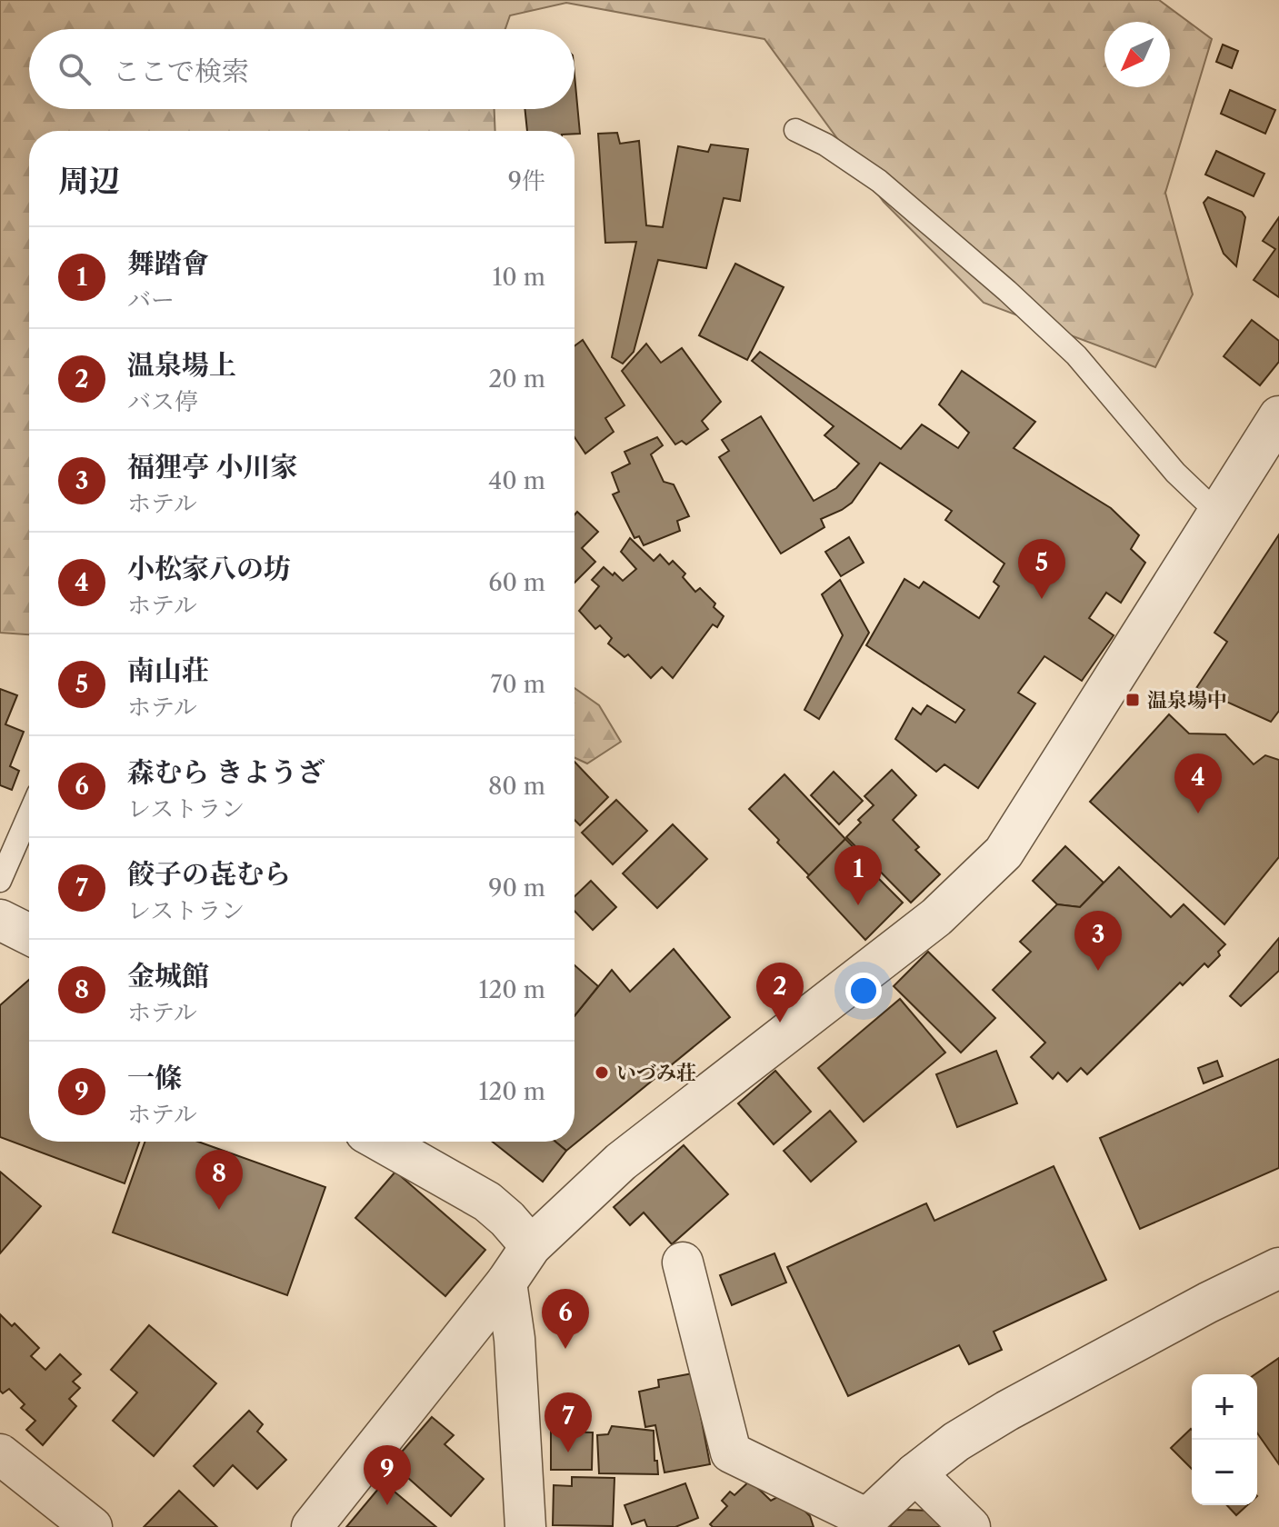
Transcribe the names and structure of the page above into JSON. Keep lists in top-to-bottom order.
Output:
{
  "places": {
    "transit": ["温泉場中"],
    "other": ["いづみ荘"]
  },
  "north": "bottom left",
  "page": {
    "search": "ここで検索",
    "heading": ["周辺", "9件"],
    "list": [
      {
        "mark": "1",
        "name": "舞踏會",
        "note": "バー",
        "value": "10 m"
      },
      {
        "mark": "2",
        "name": "温泉場上",
        "note": "バス停",
        "value": "20 m"
      },
      {
        "mark": "3",
        "name": "福狸亭 小川家",
        "note": "ホテル",
        "value": "40 m"
      },
      {
        "mark": "4",
        "name": "小松家八の坊",
        "note": "ホテル",
        "value": "60 m"
      },
      {
        "mark": "5",
        "name": "南山荘",
        "note": "ホテル",
        "value": "70 m"
      },
      {
        "mark": "6",
        "name": "森むら きようざ",
        "note": "レストラン",
        "value": "80 m"
      },
      {
        "mark": "7",
        "name": "餃子の㐂むら",
        "note": "レストラン",
        "value": "90 m"
      },
      {
        "mark": "8",
        "name": "金城館",
        "note": "ホテル",
        "value": "120 m"
      },
      {
        "mark": "9",
        "name": "一條",
        "note": "ホテル",
        "value": "120 m"
      }
    ],
    "pins": [
      "5",
      "4",
      "1",
      "3",
      "2",
      "8",
      "6",
      "7",
      "9"
    ],
    "map_buttons": ["+", "−"]
  }
}
